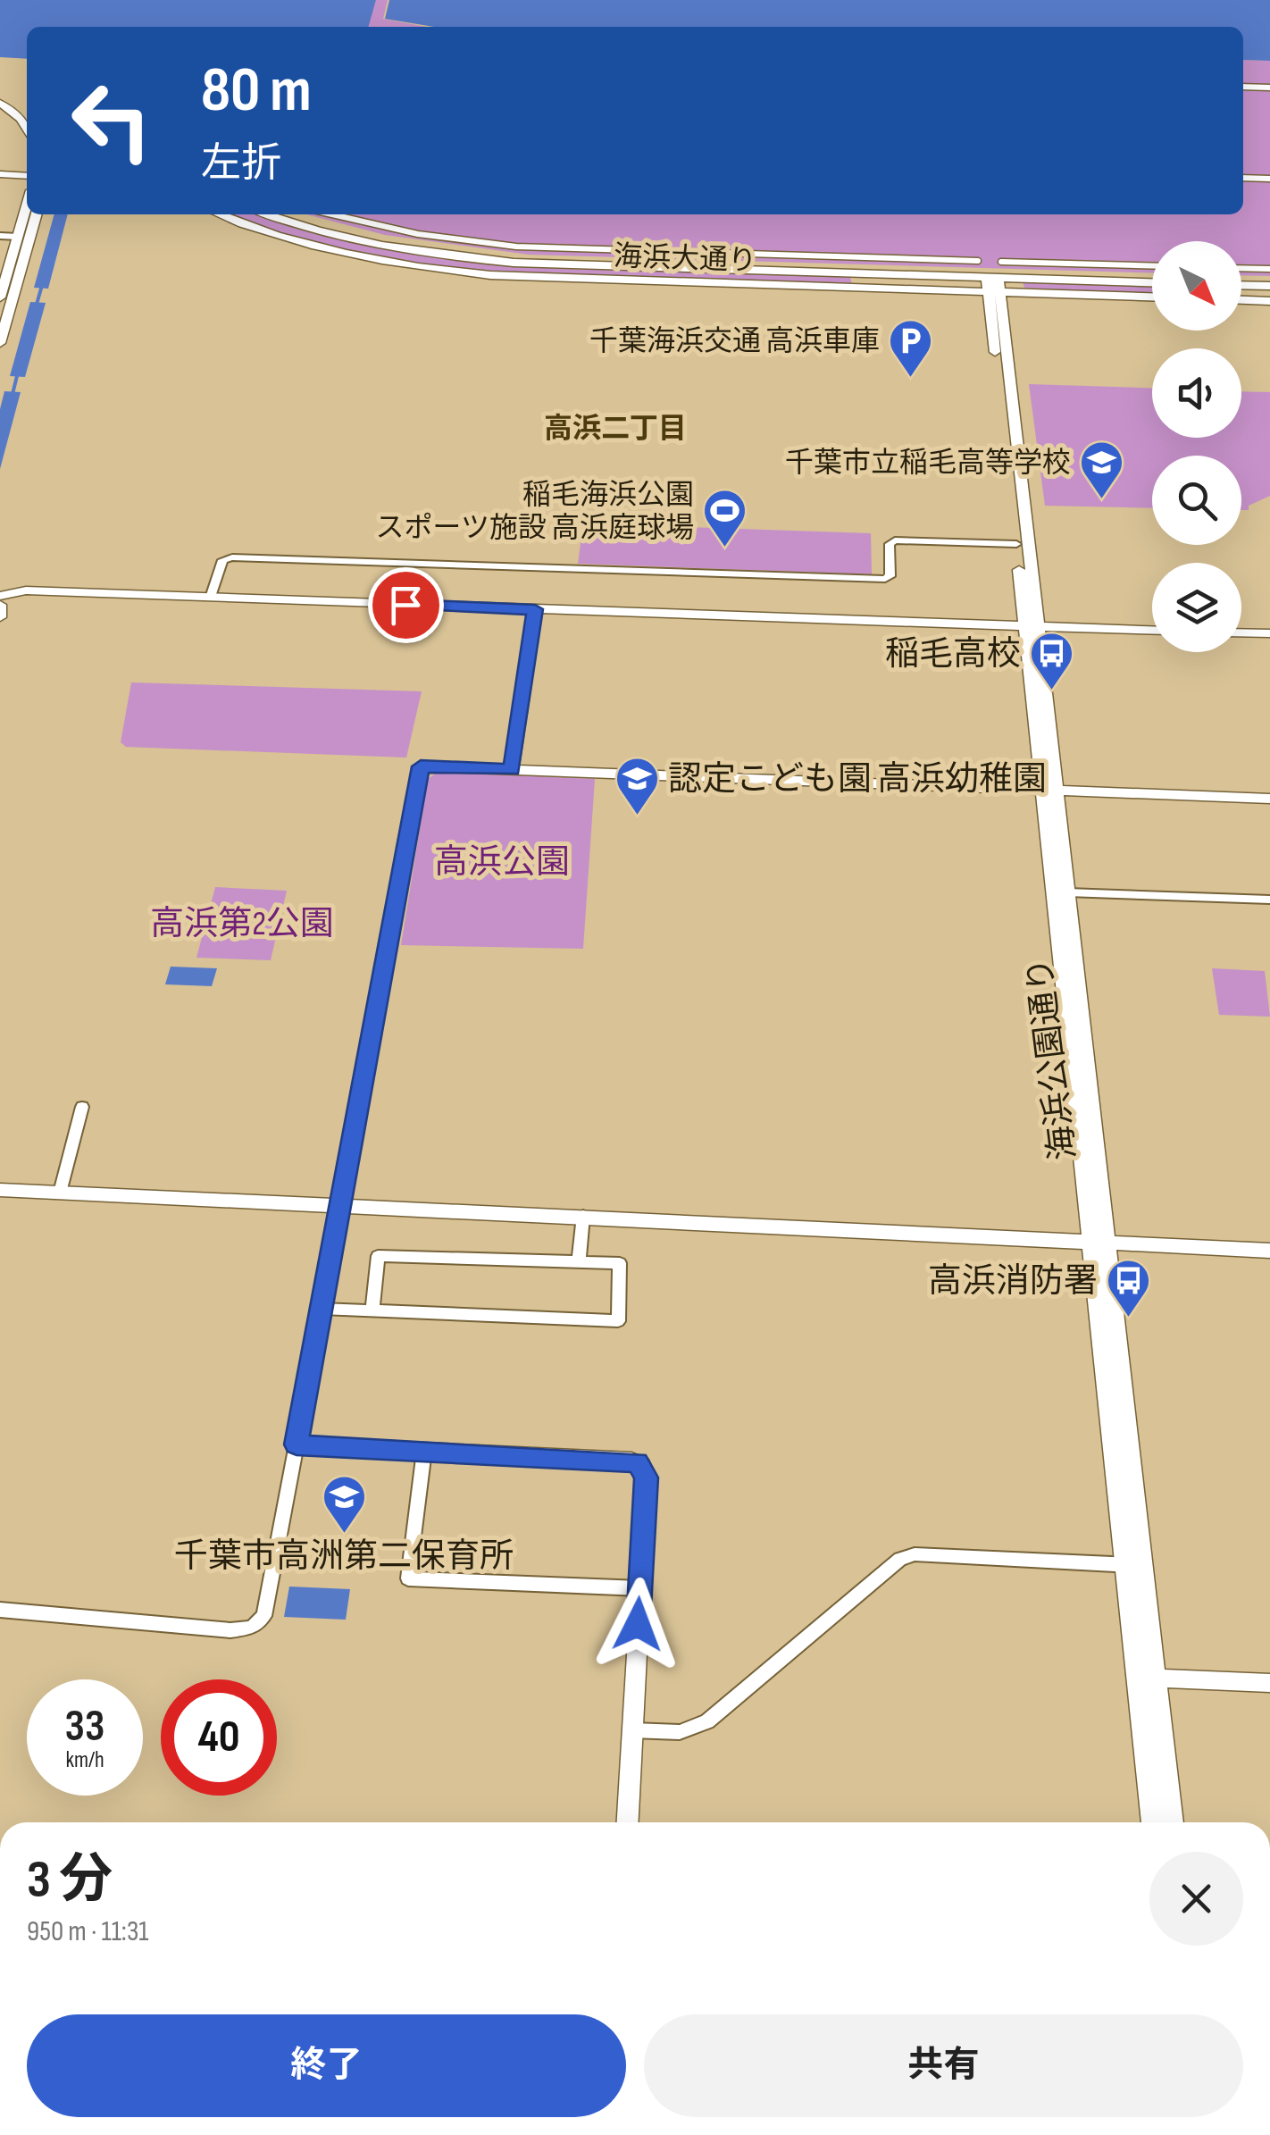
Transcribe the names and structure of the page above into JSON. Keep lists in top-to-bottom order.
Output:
{
  "streets": {
    "street": ["海浜大通り", "海浜公園通り"]
  },
  "crossings": [
    ["海浜大通り", "海浜公園通り"]
  ],
  "districts": ["高浜二丁目"],
  "parks": ["高浜公園", "高浜第2公園"],
  "places": {
    "parking": ["千葉海浜交通 高浜車庫"],
    "school or university": ["千葉市立稲毛高等学校", "認定こども園 高浜幼稚園", "千葉市高洲第二保育所"],
    "sports": ["稲毛海浜公園 スポーツ施設 高浜庭球場"],
    "bus stop": ["稲毛高校", "高浜消防署"]
  },
  "north": "bottom right",
  "page": {
    "turn": ["80 m", "左折"],
    "speed": "33 km/h",
    "limit": "40",
    "heading": ["3 分", "950 m · 11:31"],
    "buttons": ["終了", "共有"]
  }
}
